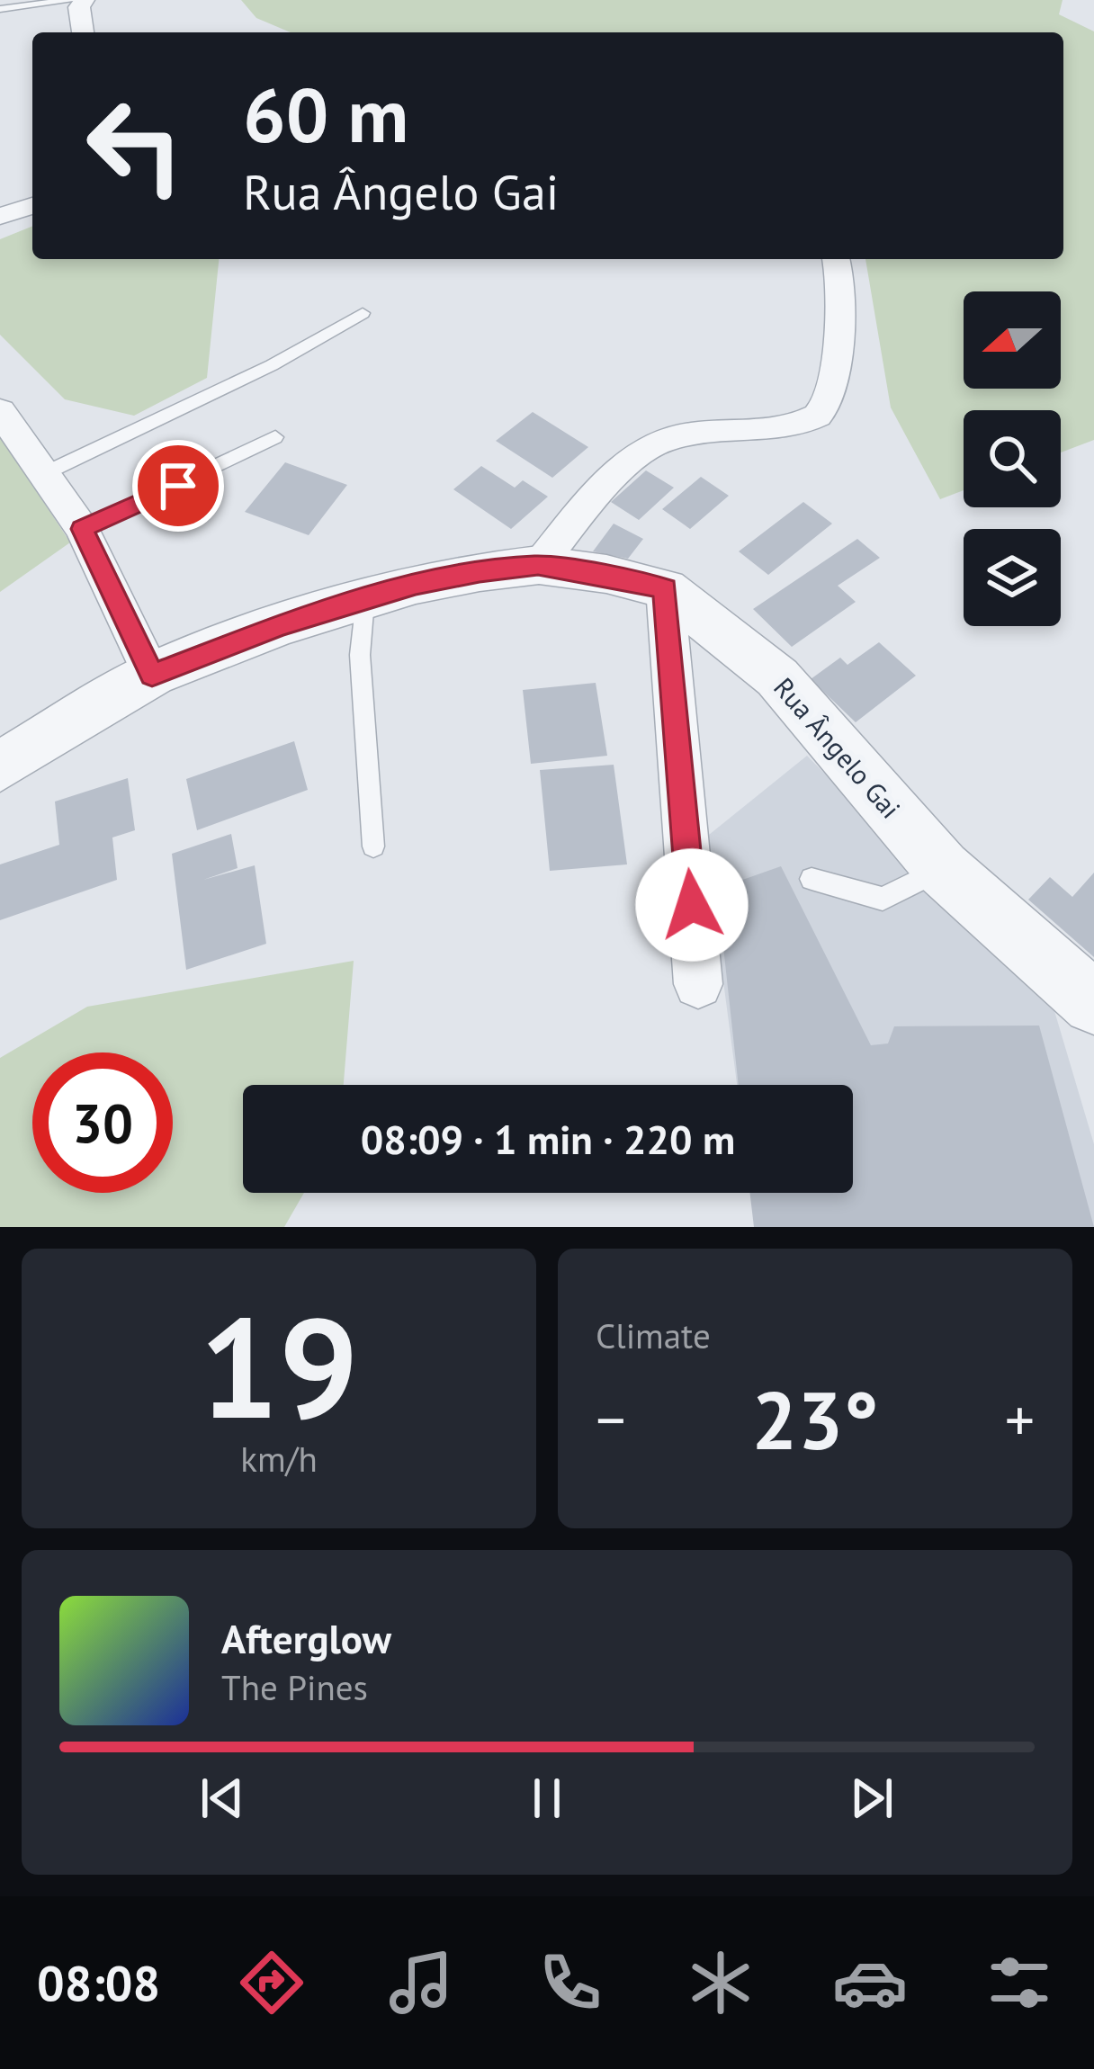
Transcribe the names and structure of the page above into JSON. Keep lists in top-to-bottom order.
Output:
{
  "streets": {
    "street": ["Rua Ângelo Gai"]
  },
  "north": "left",
  "page": {
    "turn": ["60 m", "Rua Ângelo Gai"],
    "limit": "30",
    "trip": "08:09 · 1 min · 220 m",
    "tile": [
      ["19", "km/h"],
      "Climate"
    ],
    "heat": ["−", "23°", "+"],
    "song": ["Afterglow", "The Pines"],
    "tabs": "08:08"
  }
}
